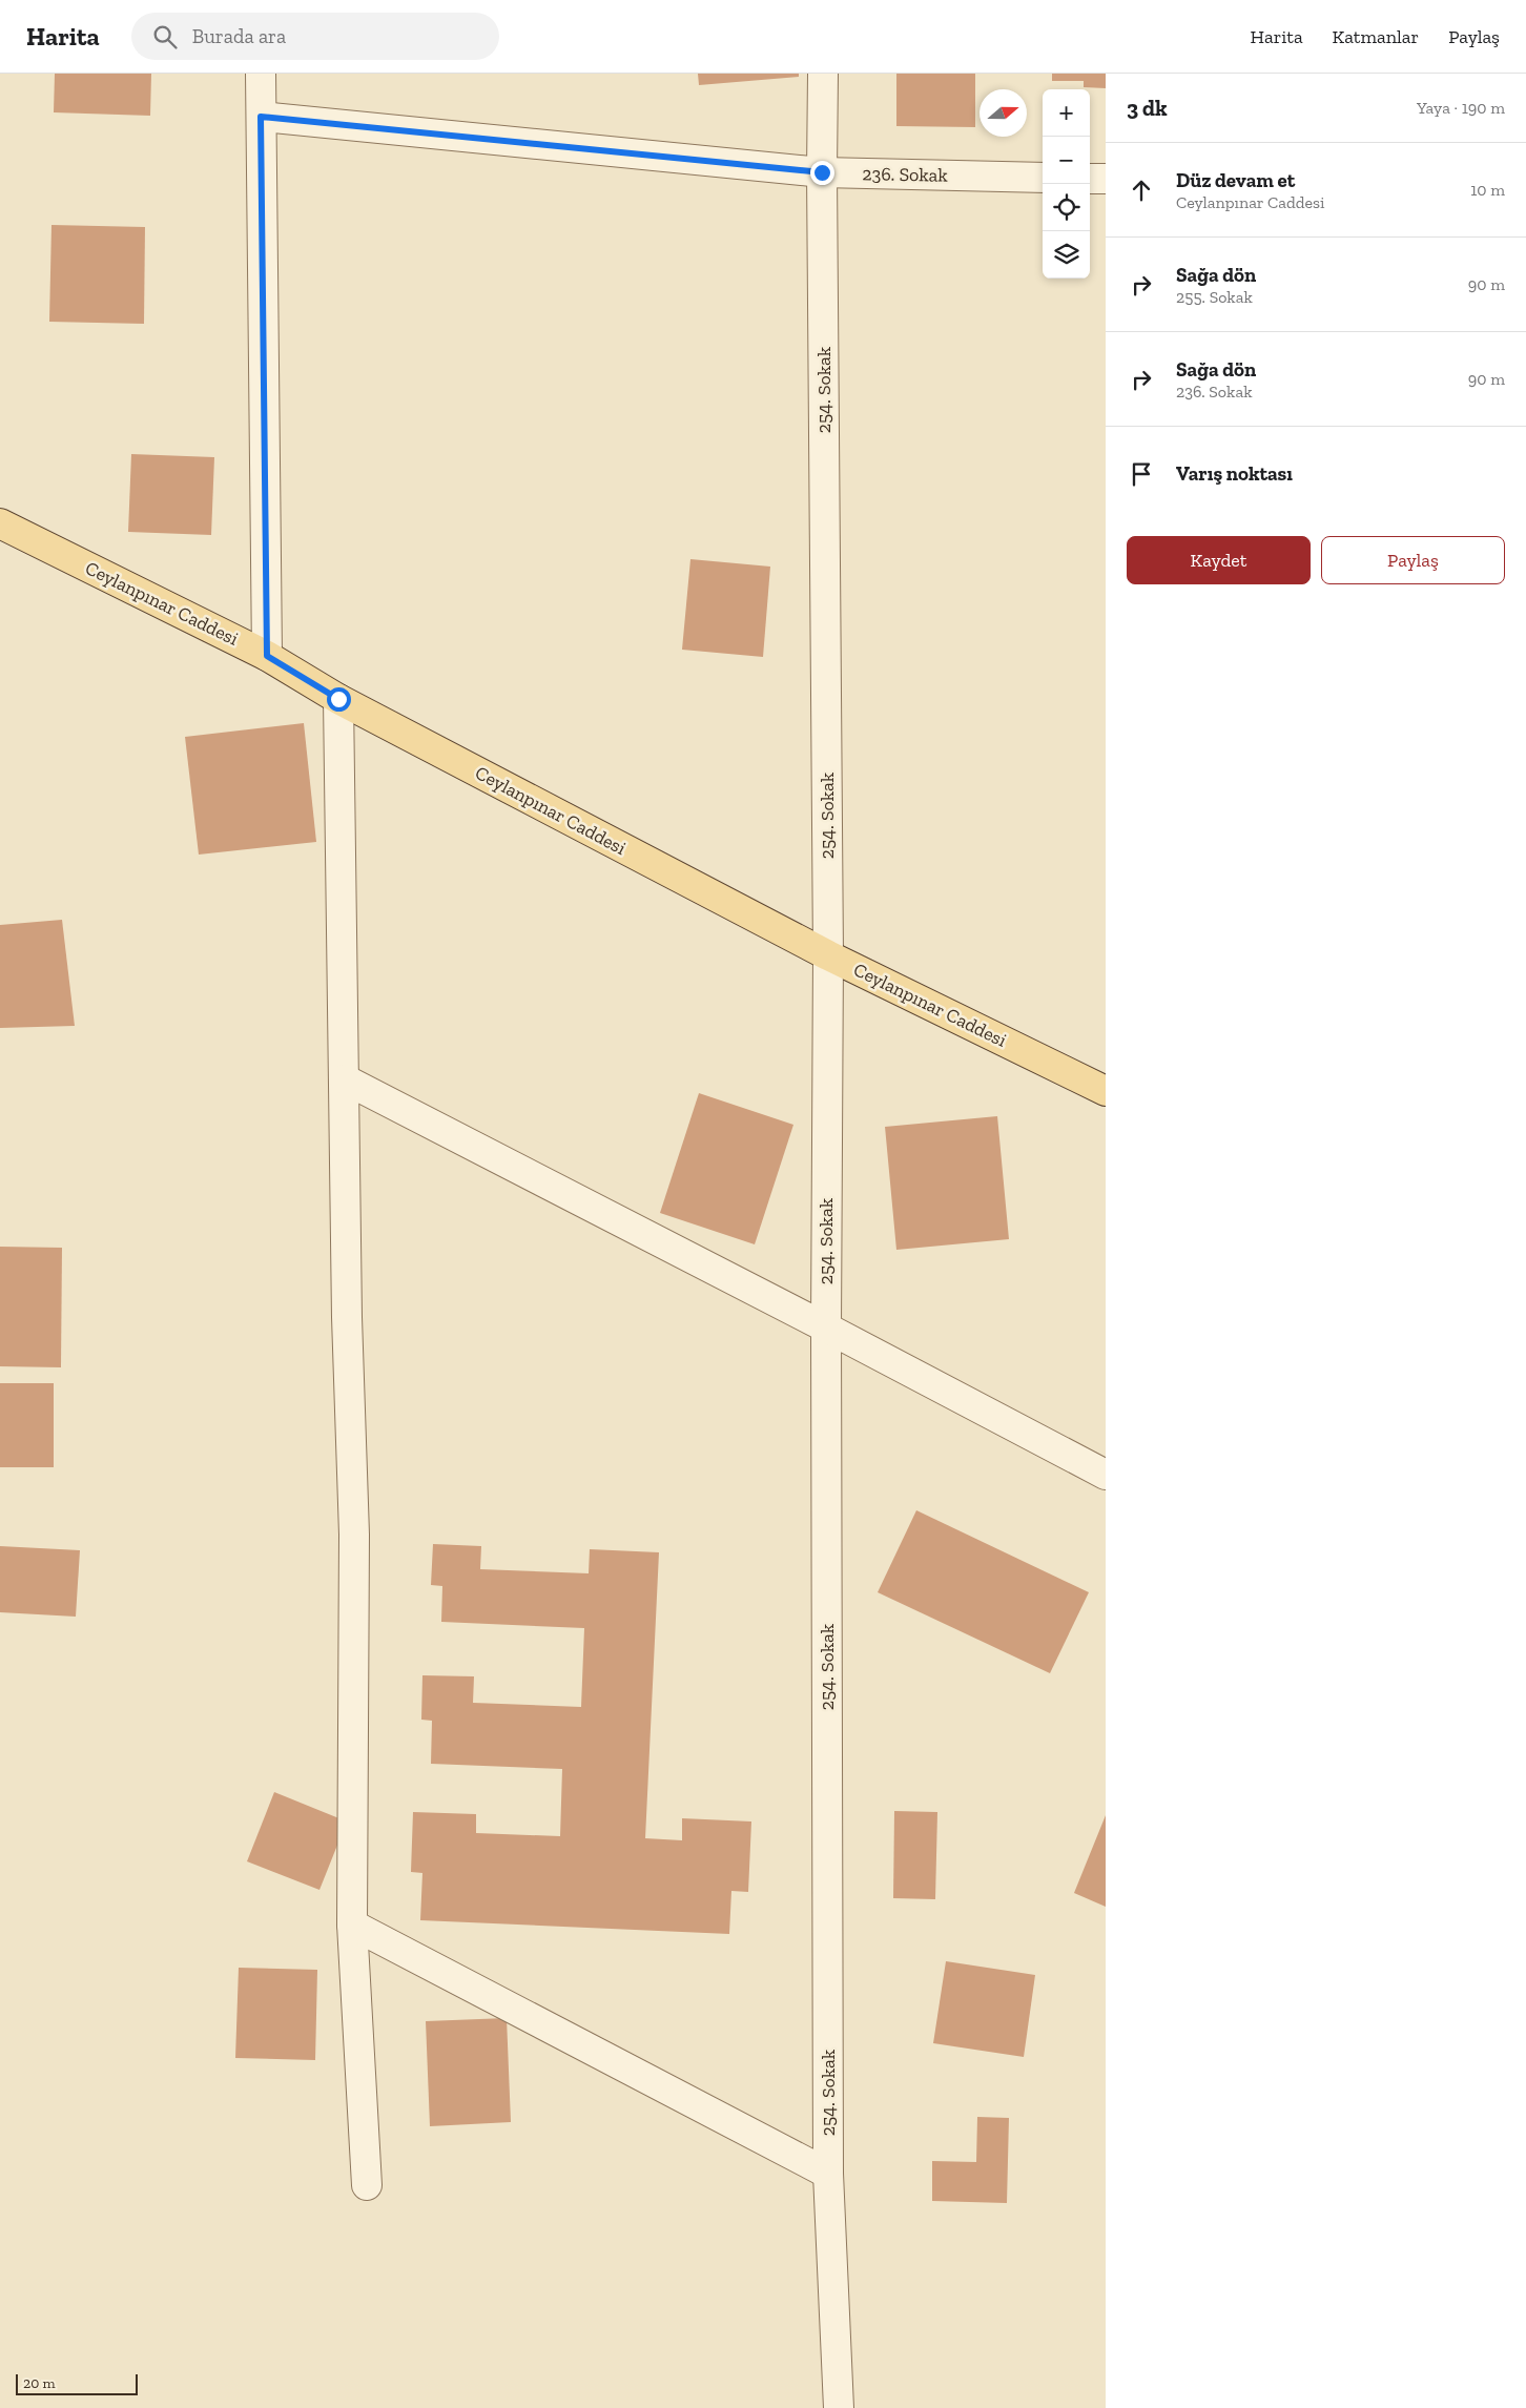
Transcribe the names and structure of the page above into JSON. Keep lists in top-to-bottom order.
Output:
{
  "streets": {
    "main road": ["Ceylanpınar Caddesi"],
    "street": ["236. Sokak", "254. Sokak"]
  },
  "crossings": [
    ["236. Sokak", "254. Sokak"],
    ["254. Sokak", "Ceylanpınar Caddesi"]
  ],
  "scale_bar": "20 m",
  "north": "right",
  "page": {
    "header": "Harita",
    "search": "Burada ara",
    "nav": ["Harita", "Katmanlar", "Paylaş"],
    "heading": ["3 dk", "Yaya · 190 m"],
    "map_buttons": ["+", "−"],
    "list": [
      ["Düz devam et", "Ceylanpınar Caddesi", "10 m"],
      ["Sağa dön", "255. Sokak", "90 m"],
      ["Sağa dön", "236. Sokak", "90 m"],
      "Varış noktası"
    ],
    "buttons": ["Kaydet", "Paylaş"],
    "scale": "20 m"
  }
}
